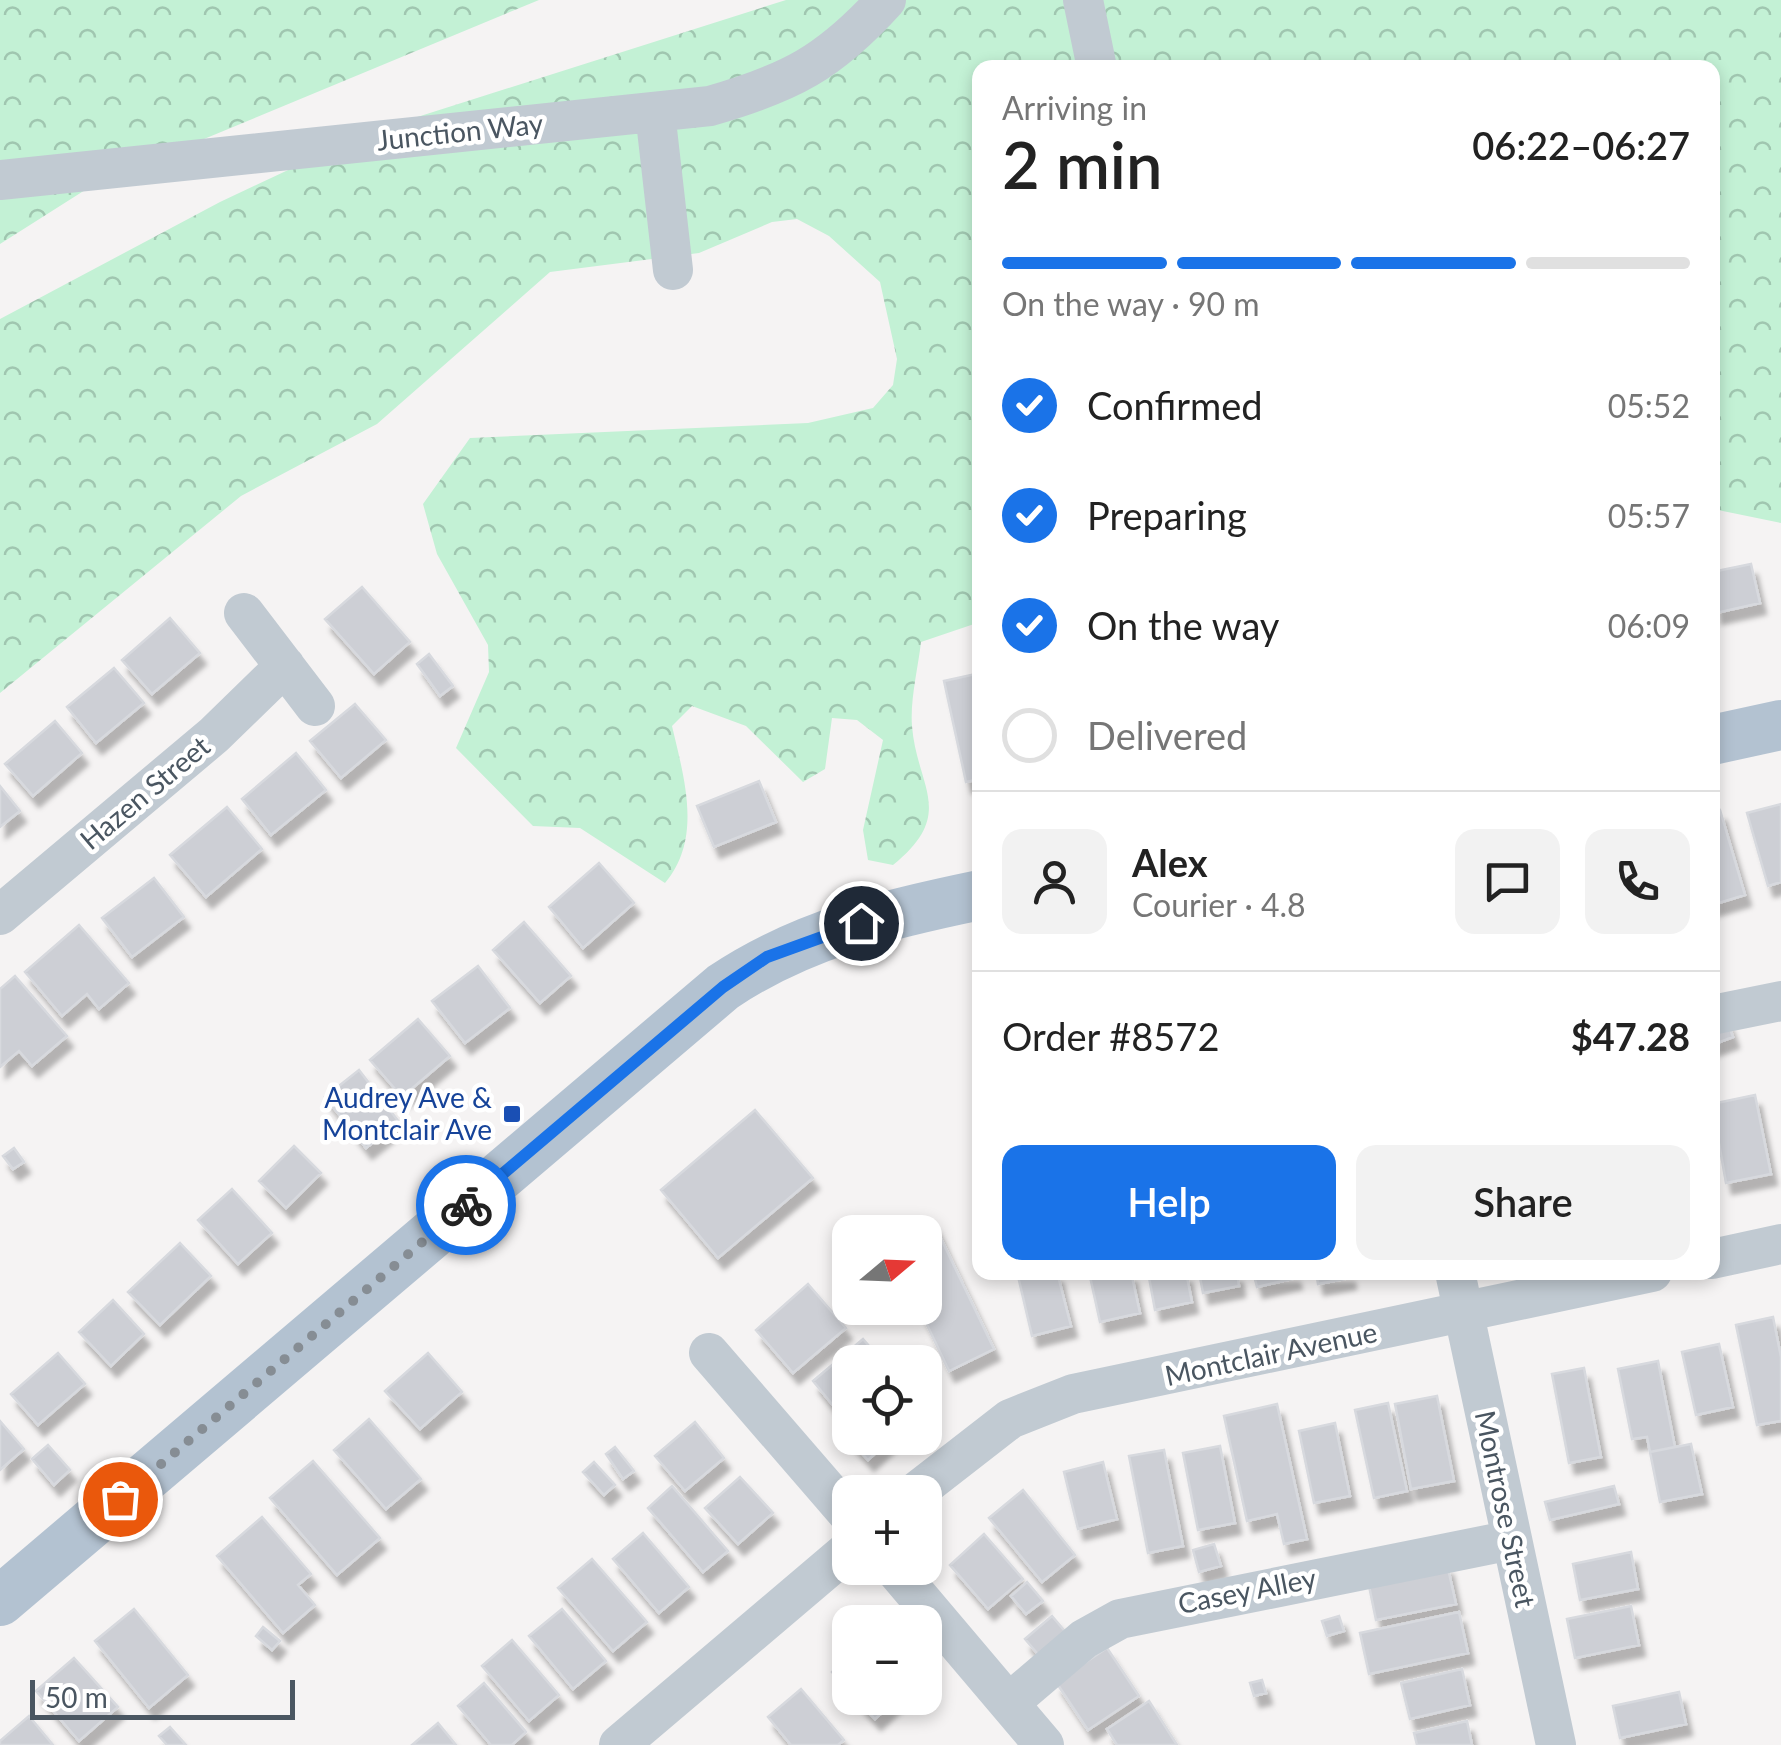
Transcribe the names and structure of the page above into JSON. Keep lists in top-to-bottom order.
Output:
{
  "streets": {
    "street": [
      "Junction Way",
      "Hazen Street",
      "Montclair Avenue",
      "Montrose Street",
      "Casey Alley"
    ]
  },
  "crossings": [
    ["Montclair Avenue", "Montrose Street"],
    ["Montrose Street", "Casey Alley"]
  ],
  "places": {
    "transit": ["Audrey Ave & Montclair Ave"]
  },
  "scale_bar": "50 m",
  "north": "right",
  "page": {
    "heading": ["2 min", "Arriving in", "06:22–06:27"],
    "panel": [
      "Alex",
      "Courier · 4.8",
      "Order #8572",
      "$47.28"
    ],
    "bar": "On the way · 90 m",
    "list": [
      ["Confirmed", "05:52"],
      ["Preparing", "05:57"],
      ["On the way", "06:09"],
      "Delivered"
    ],
    "buttons": ["Help", "Share"],
    "map_buttons": ["+", "−"],
    "scale": "50 m"
  }
}
